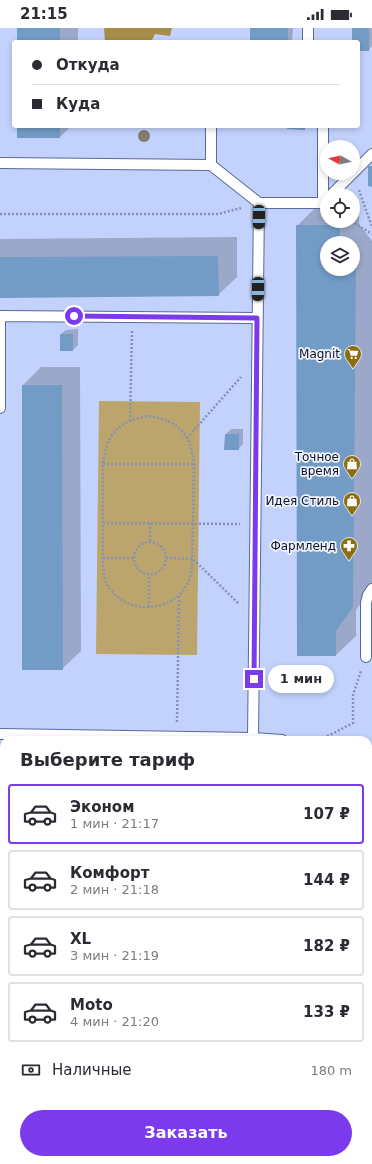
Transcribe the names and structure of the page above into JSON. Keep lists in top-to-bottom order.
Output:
{
  "places": {
    "supermarket": ["Magnit"],
    "shop": ["Точное время", "Идея Стиль"],
    "pharmacy": ["Фармленд"]
  },
  "north": "left",
  "page": {
    "status": "21:15",
    "banner": ["Откуда", "Куда"],
    "bubble": "1 мин",
    "heading": "Выберите тариф",
    "list": [
      {
        "name": "Эконом",
        "note": "1 мин · 21:17",
        "value": "107 ₽"
      },
      {
        "name": "Комфорт",
        "note": "2 мин · 21:18",
        "value": "144 ₽"
      },
      {
        "name": "XL",
        "note": "3 мин · 21:19",
        "value": "182 ₽"
      },
      {
        "name": "Moto",
        "note": "4 мин · 21:20",
        "value": "133 ₽"
      }
    ],
    "pay": ["Наличные", "180 m"],
    "buttons": "Заказать"
  }
}
